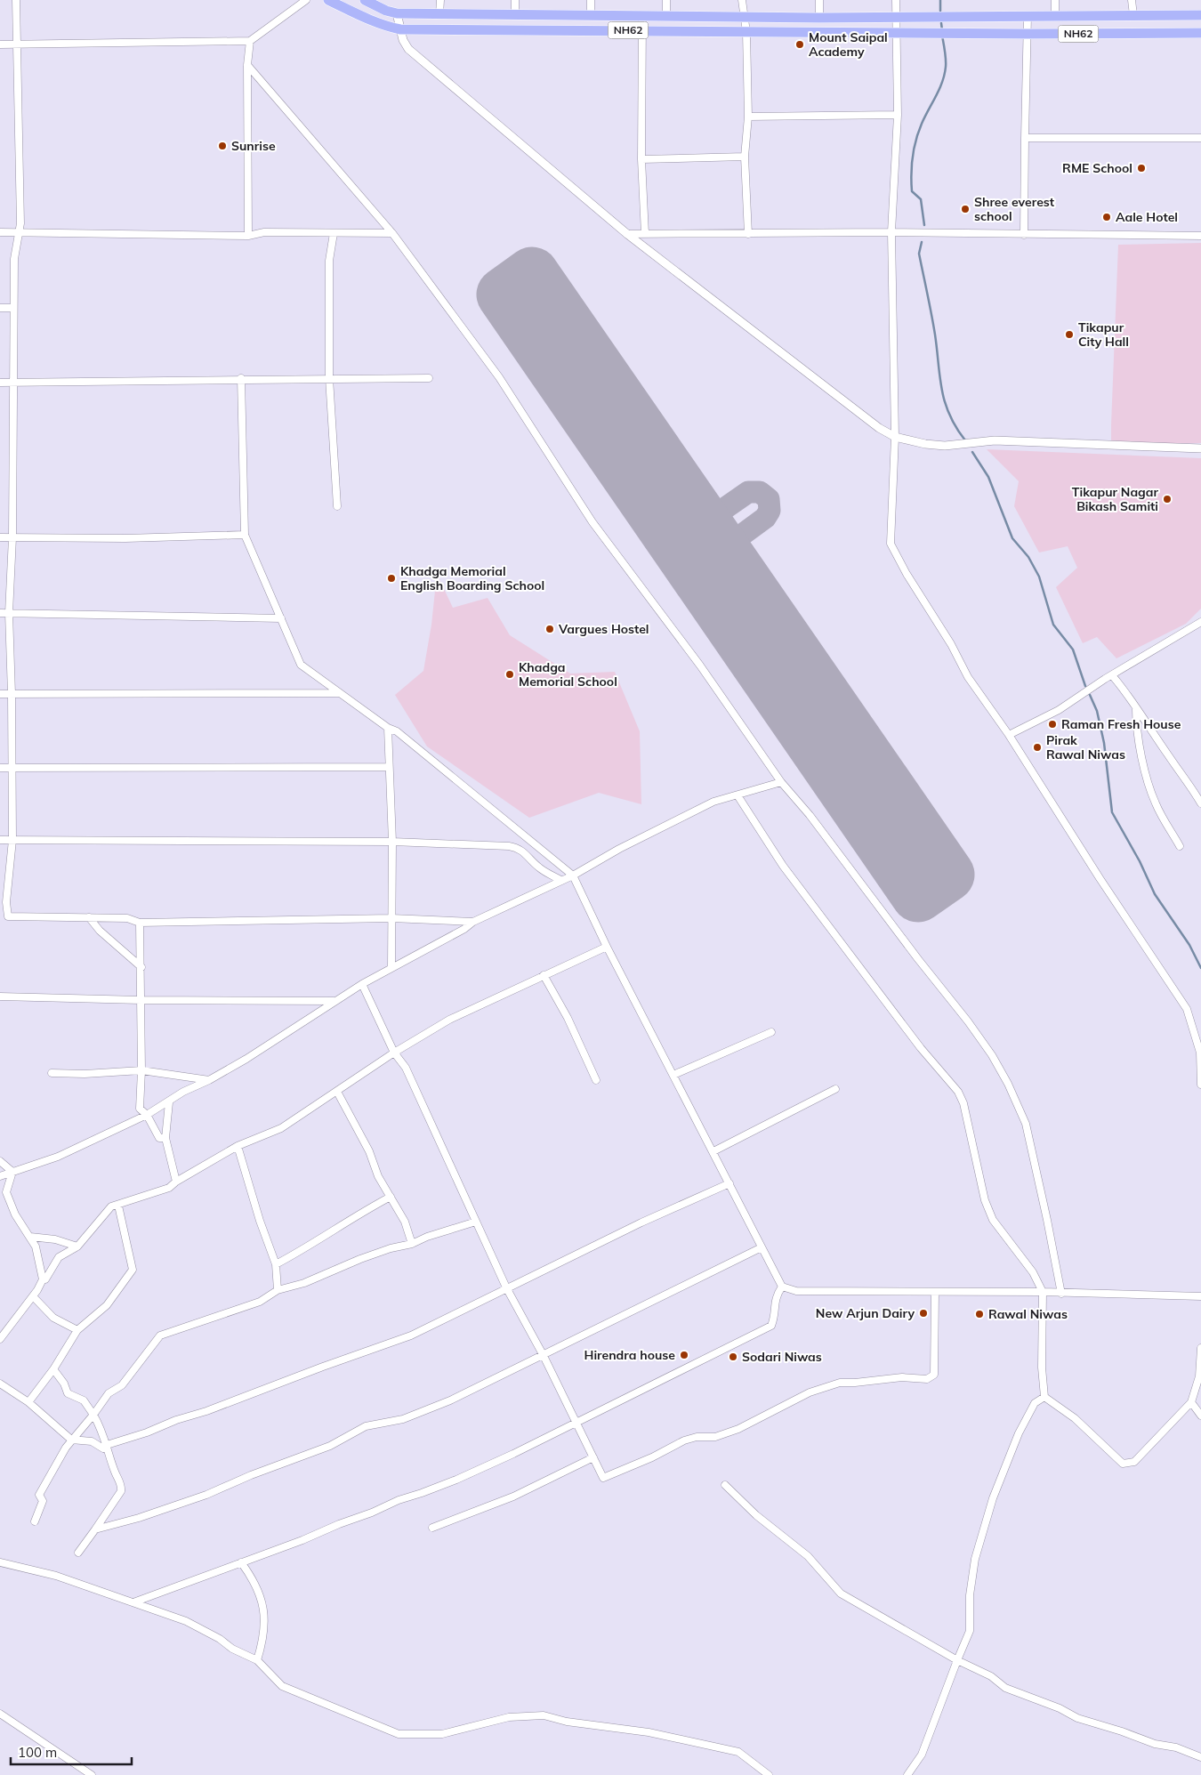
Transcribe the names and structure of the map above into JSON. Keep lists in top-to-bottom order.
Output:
{
  "streets": {
    "main road": ["NH62"]
  },
  "places": [
    "Mount Saipal Academy",
    "Sunrise",
    "RME School",
    "Shree everest school",
    "Aale Hotel",
    "Tikapur City Hall",
    "Tikapur Nagar Bikash Samiti",
    "Khadga Memorial English Boarding School",
    "Vargues Hostel",
    "Khadga Memorial School",
    "Raman Fresh House",
    "Pirak Rawal Niwas",
    "New Arjun Dairy",
    "Rawal Niwas",
    "Hirendra house",
    "Sodari Niwas"
  ],
  "scale_bar": "100 m"
}
